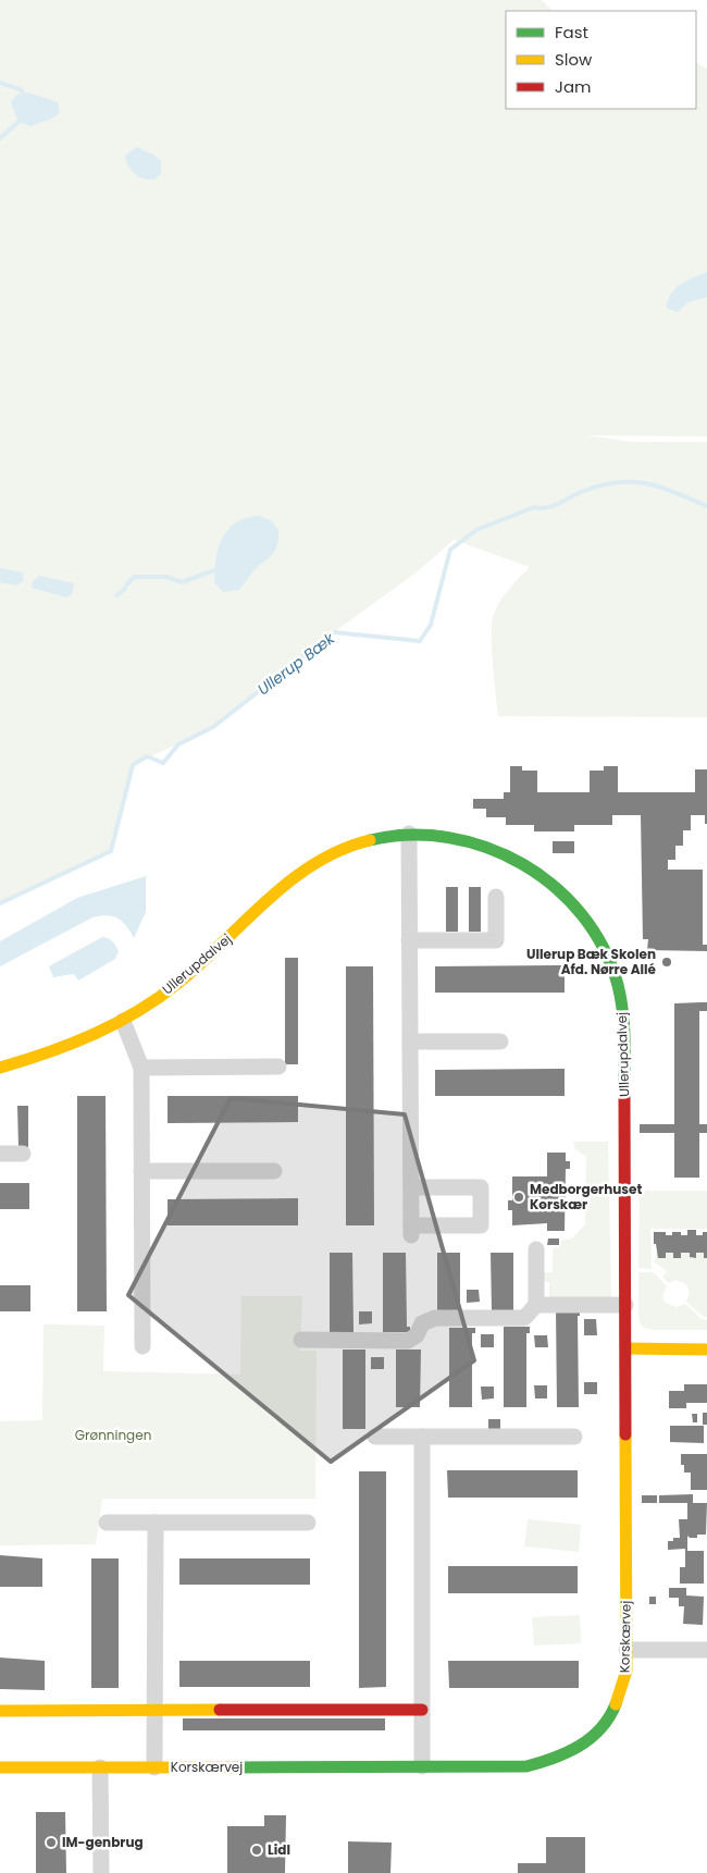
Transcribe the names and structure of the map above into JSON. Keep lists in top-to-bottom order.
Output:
{
  "streets": {
    "street": ["Ullerupdalvej", "Korskærvej"]
  },
  "crossings": [
    ["Ullerupdalvej", "Korskærvej"]
  ],
  "water": ["Ullerup Bæk"],
  "parks": ["Grønningen"],
  "places": [
    "Ullerup Bæk Skolen Afd. Nørre Allé",
    "Medborgerhuset Korskær",
    "IM-genbrug",
    "Lidl"
  ],
  "legend": ["Fast", "Slow", "Jam"]
}
